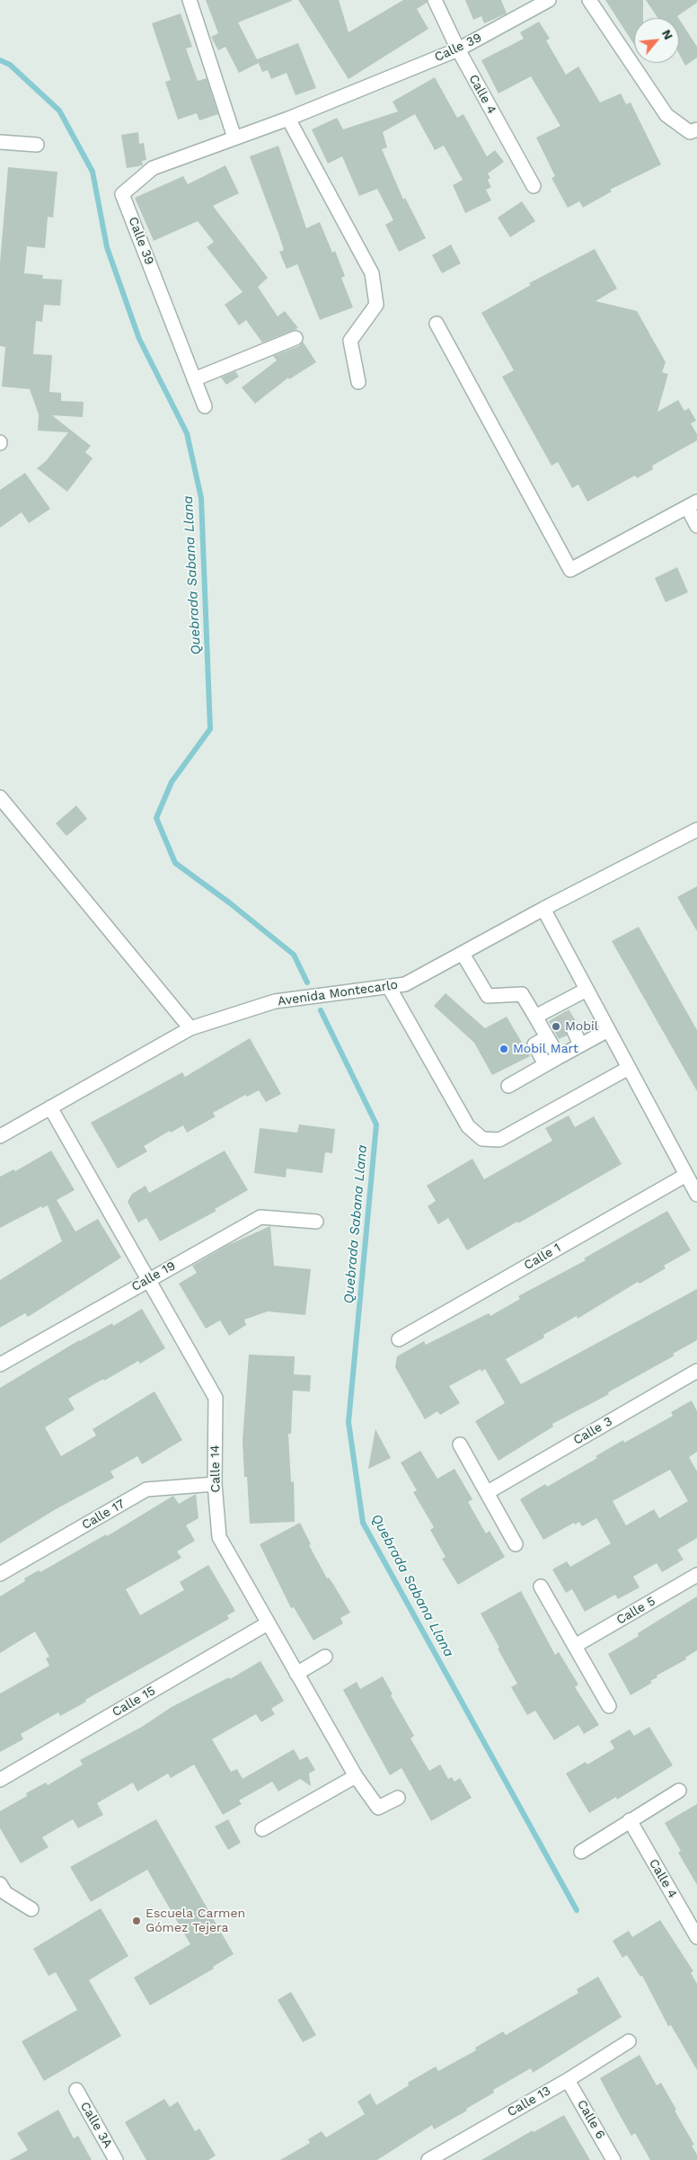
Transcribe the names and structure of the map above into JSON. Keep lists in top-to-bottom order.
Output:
{
  "streets": {
    "street": [
      "Calle 39",
      "Calle 4",
      "Avenida Montecarlo",
      "Calle 1",
      "Calle 19",
      "Calle 3",
      "Calle 14",
      "Calle 17",
      "Calle 5",
      "Calle 15",
      "Calle 13",
      "Calle 6",
      "Calle 3A"
    ]
  },
  "crossings": [
    ["Calle 39", "Calle 4"],
    ["Avenida Montecarlo", "Calle 14"],
    ["Calle 19", "Calle 14"],
    ["Calle 14", "Calle 17"],
    ["Calle 14", "Calle 15"],
    ["Calle 13", "Calle 6"]
  ],
  "water": ["Quebrada Sabana Llana"],
  "places": ["Mobil", "Mobil Mart", "Escuela Carmen Gómez Tejera"],
  "north": "top right"
}
